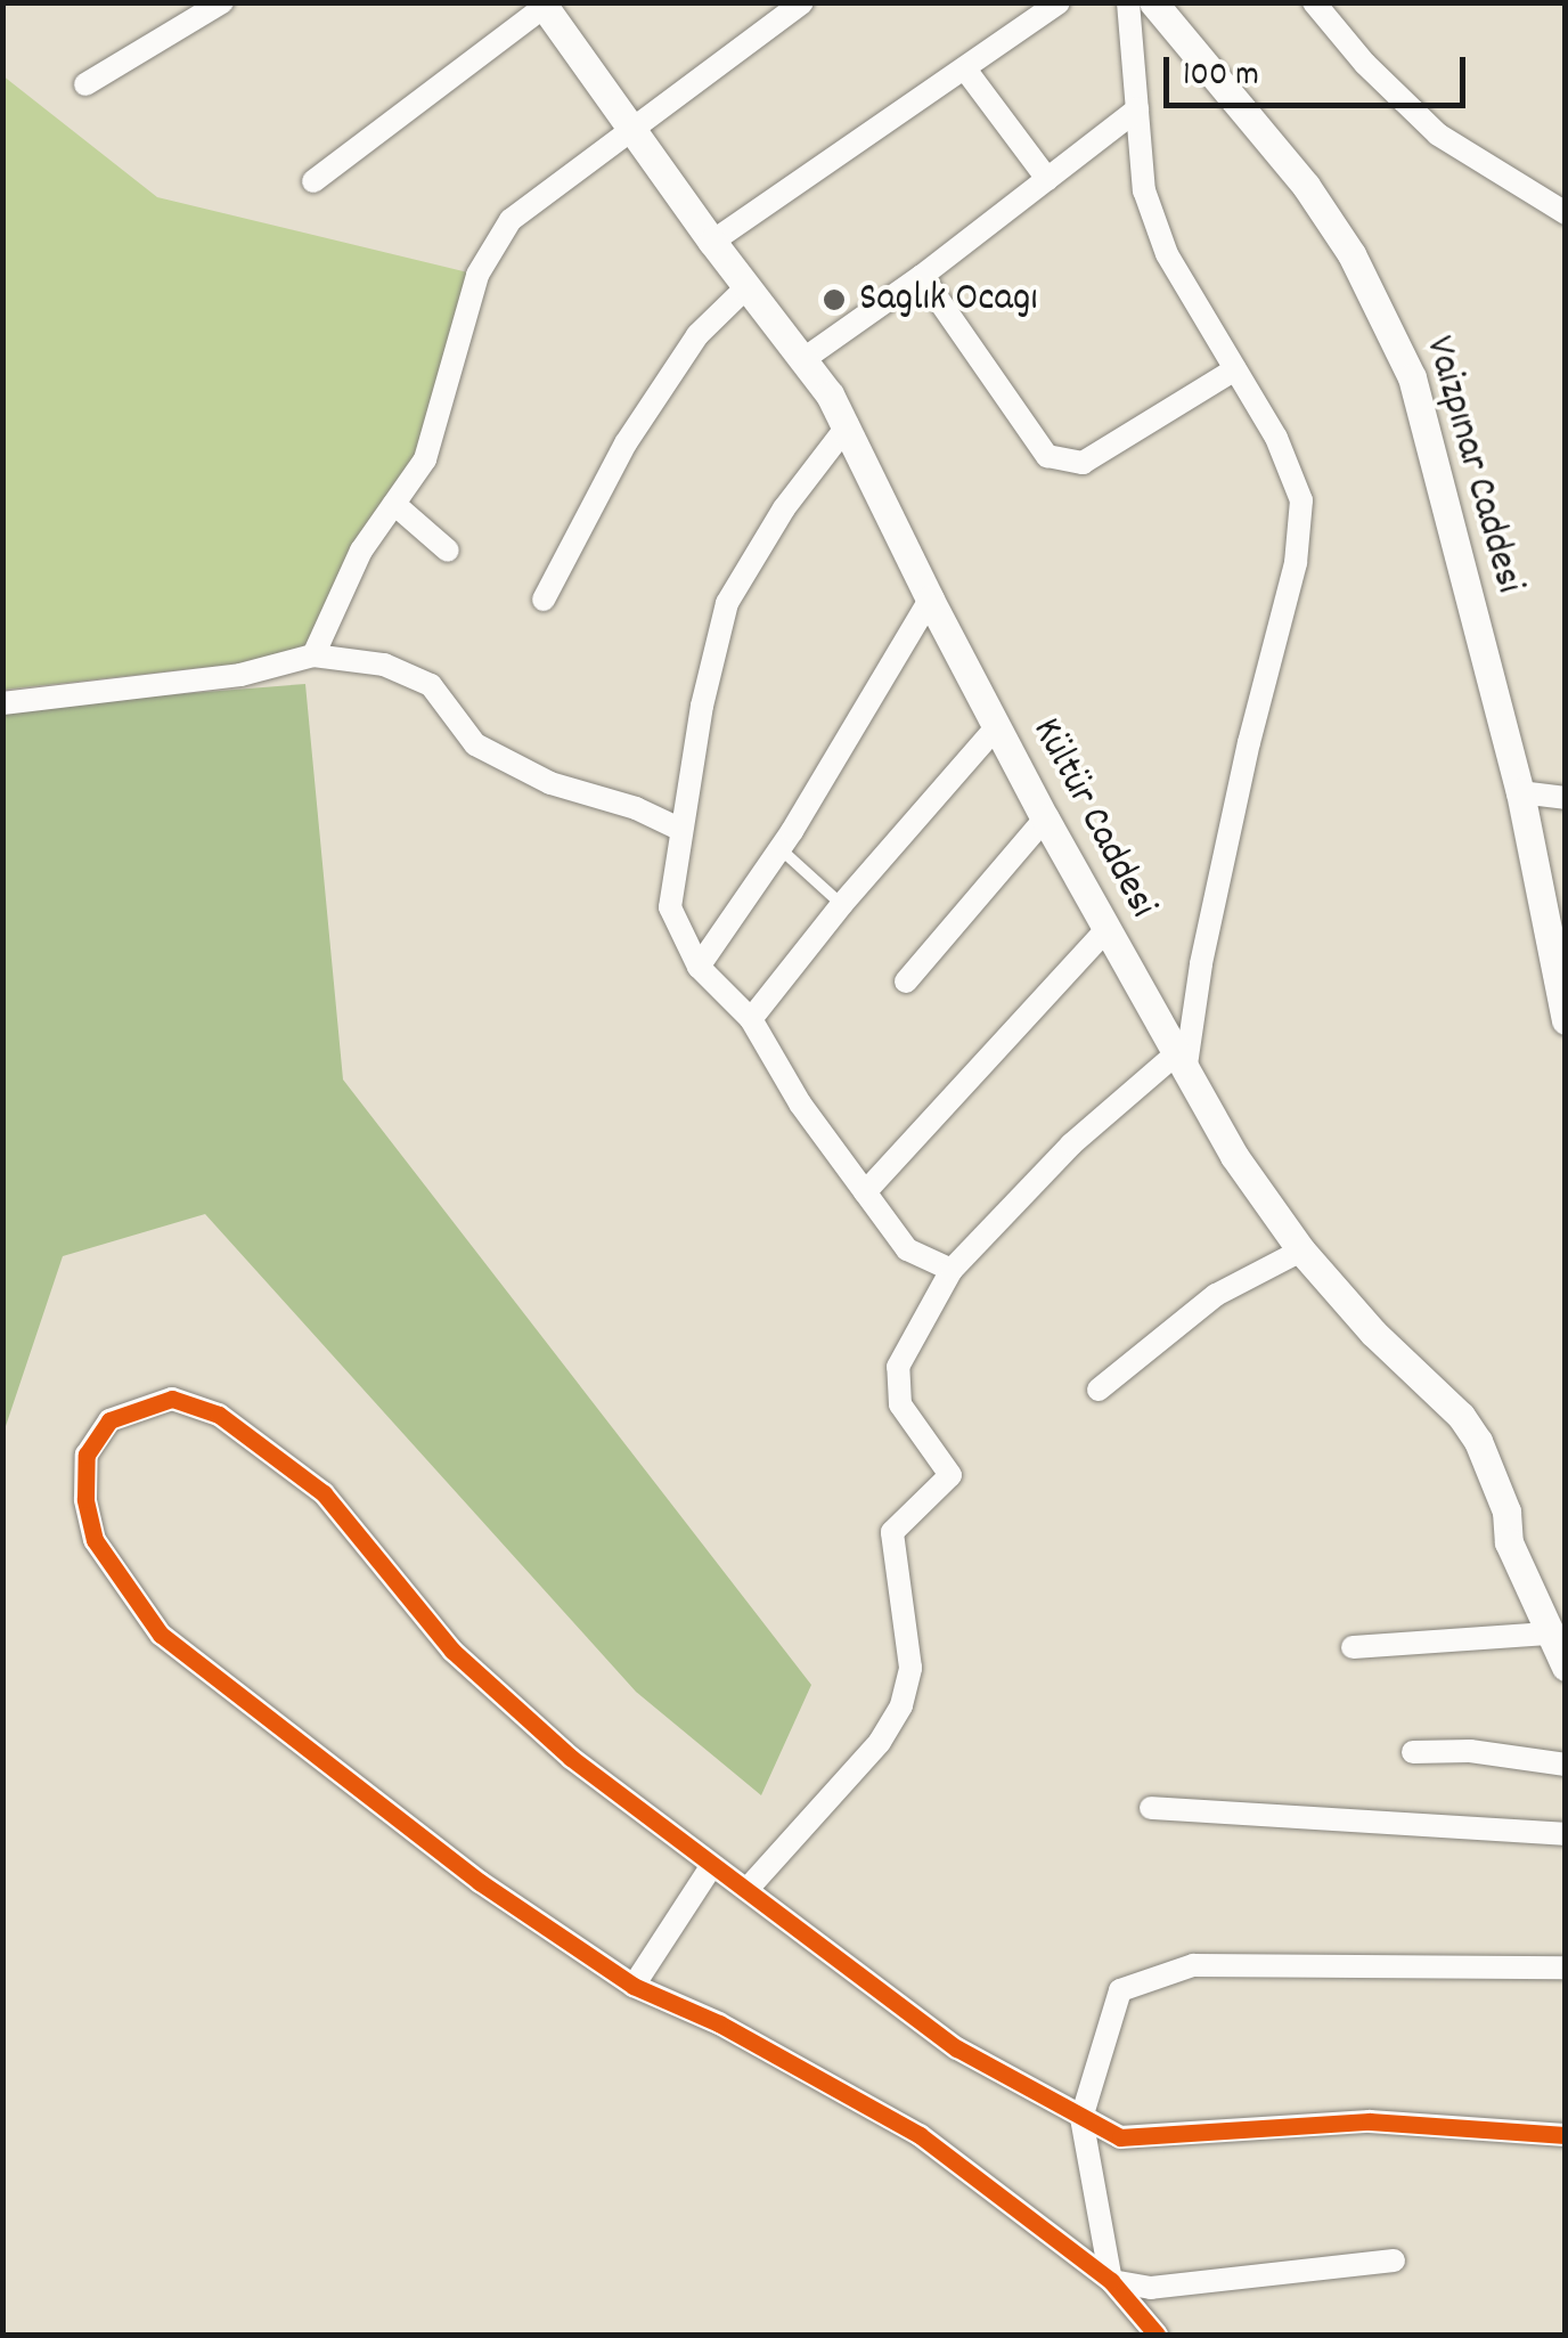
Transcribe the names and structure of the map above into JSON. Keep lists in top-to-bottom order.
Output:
{
  "streets": {
    "street": ["Vaizpınar Caddesi", "Kültür Caddesi"]
  },
  "places": ["Saglık Ocagı"],
  "scale_bar": "100 m"
}
